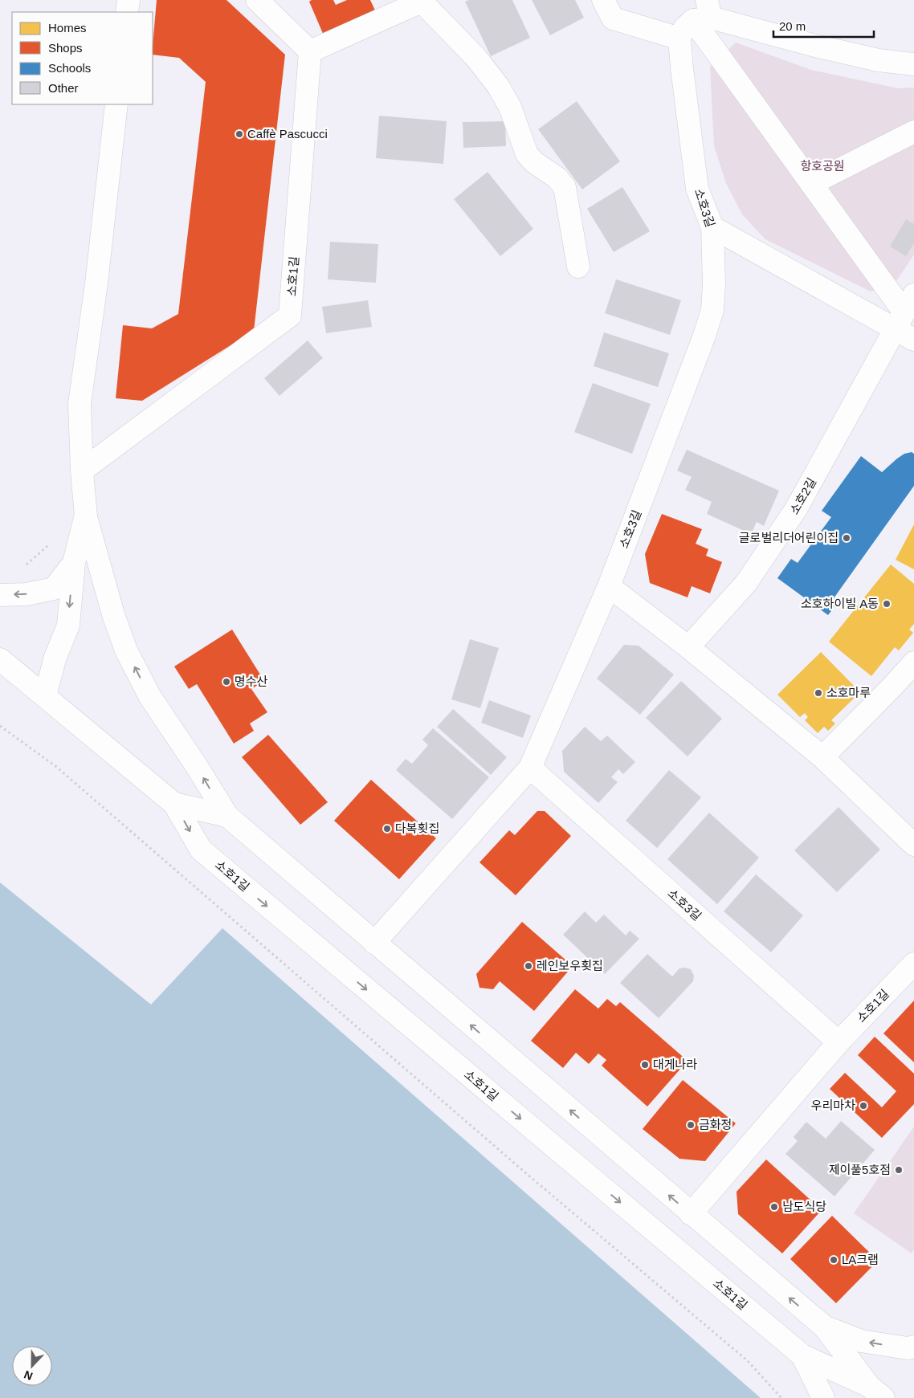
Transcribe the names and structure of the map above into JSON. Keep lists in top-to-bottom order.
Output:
{
  "streets": {
    "street": ["소호3길", "소호1길", "소호2길"]
  },
  "crossings": [
    ["소호3길", "소호1길"]
  ],
  "parks": ["항호공원"],
  "places": [
    "Caffè Pascucci",
    "글로벌리더어린이집",
    "소호하이빌 A동",
    "명수산",
    "소호마루",
    "다복횟집",
    "레인보우횟집",
    "대게나라",
    "우리마차",
    "금화정",
    "제이풀5호점",
    "남도식당",
    "LA크랩"
  ],
  "legend": [
    "Homes",
    "Shops",
    "Schools",
    "Other"
  ],
  "scale_bar": "20 m",
  "north": "bottom"
}
